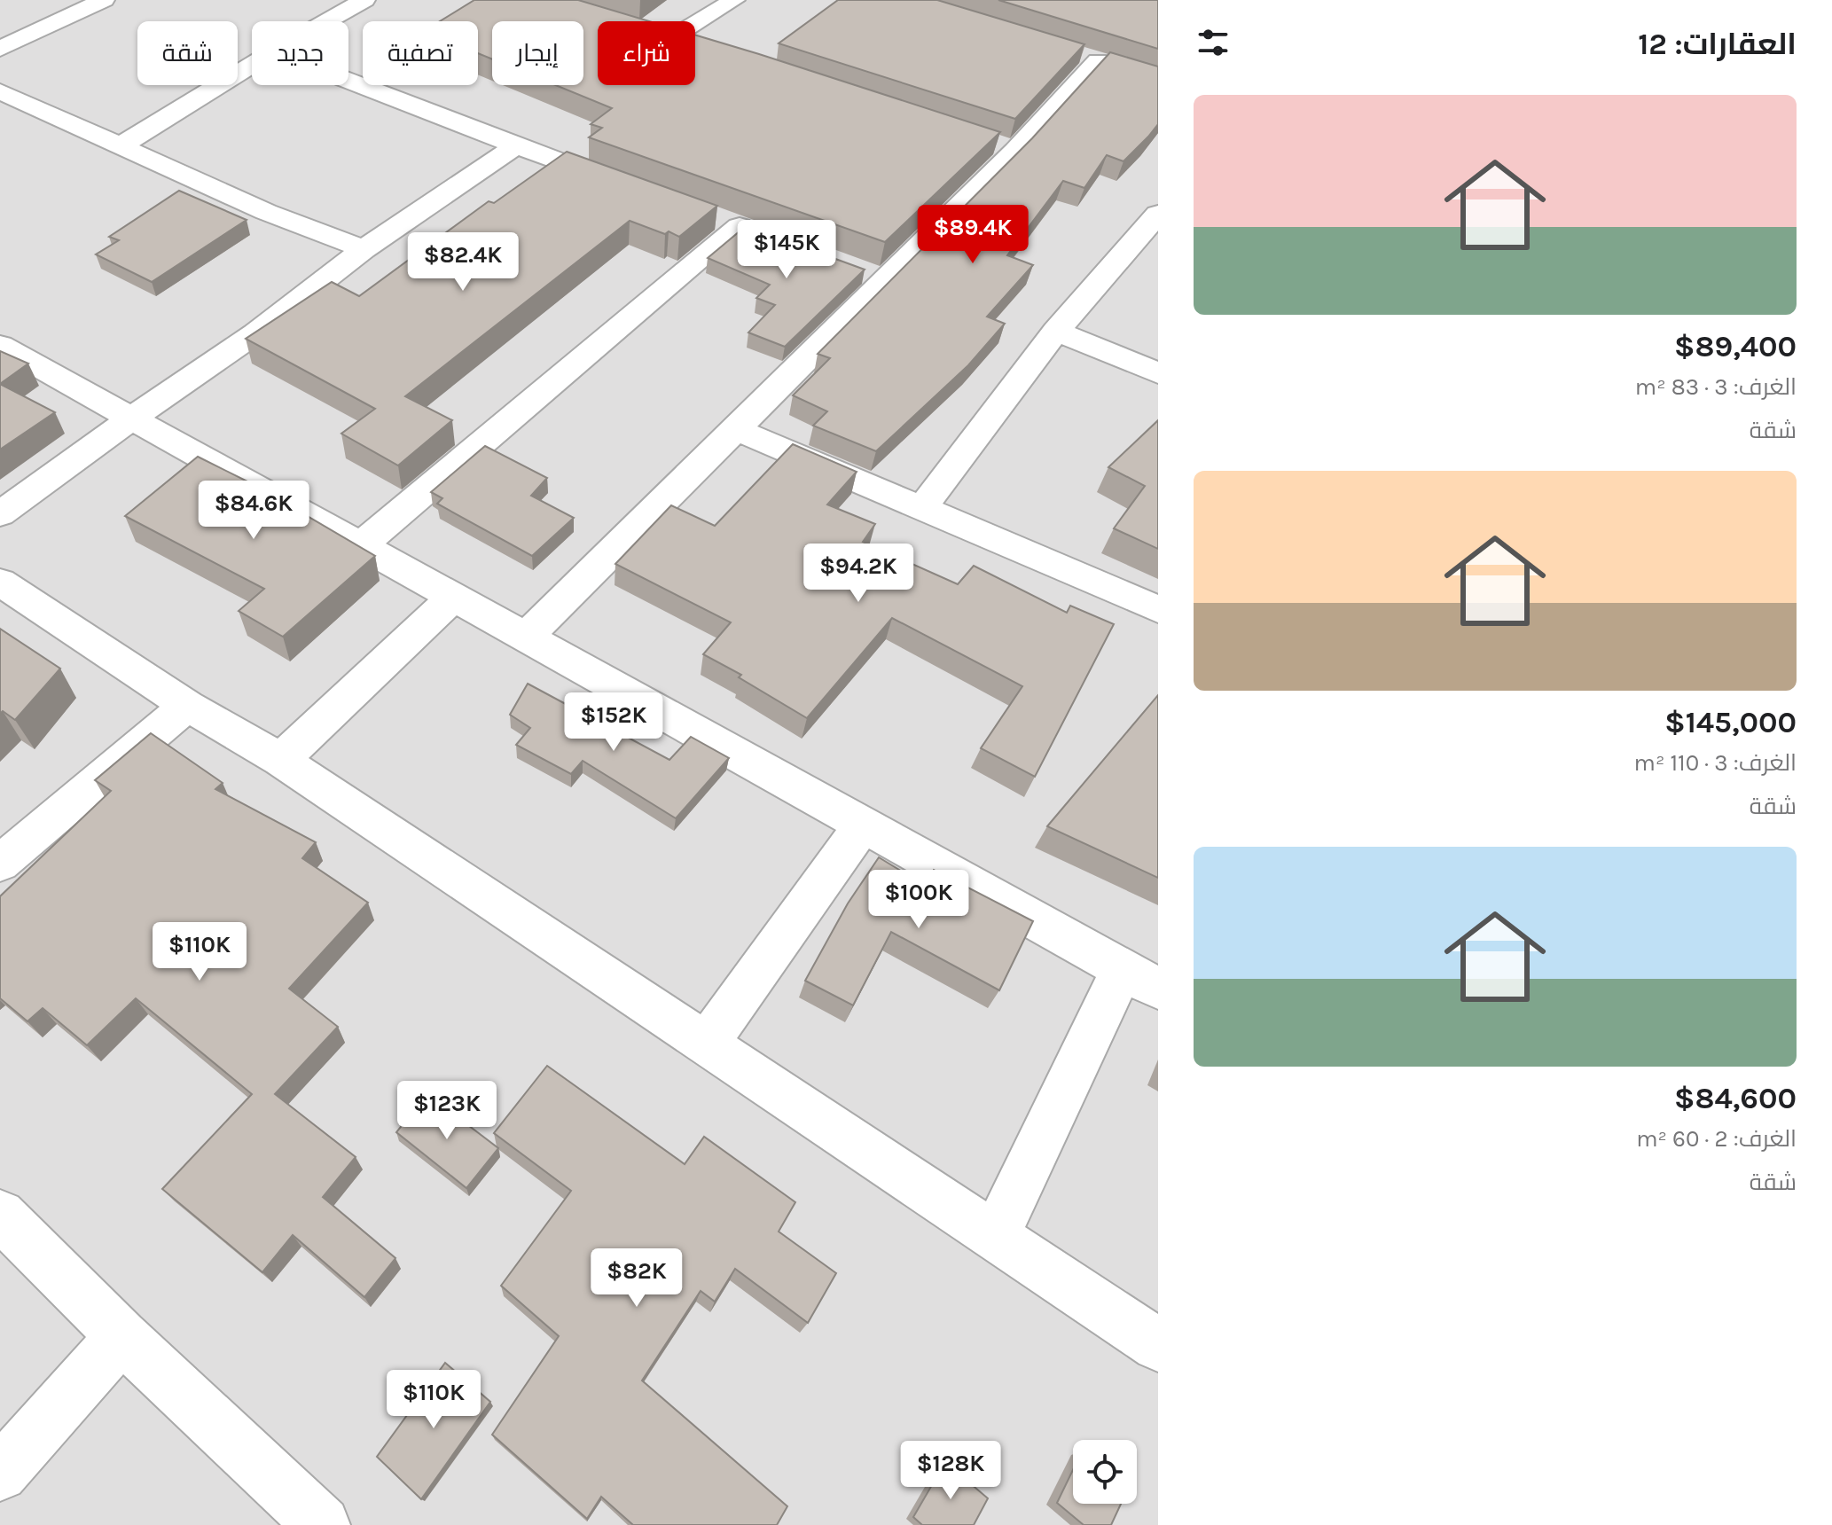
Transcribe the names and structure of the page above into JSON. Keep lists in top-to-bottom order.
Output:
{
  "page": {
    "heading": "العقارات: 12",
    "chip": [
      "شراء",
      "إيجار",
      "تصفية",
      "جديد",
      "شقة"
    ],
    "list": [
      {
        "name": "$89,400",
        "note": "الغرف: 3 · 83 m² · شقة"
      },
      {
        "name": "$145,000",
        "note": "الغرف: 3 · 110 m² · شقة"
      },
      {
        "name": "$84,600",
        "note": "الغرف: 2 · 60 m² · شقة"
      }
    ],
    "price": [
      "$89.4K",
      "$145K",
      "$82.4K",
      "$84.6K",
      "$94.2K",
      "$152K",
      "$100K",
      "$110K",
      "$123K",
      "$82K",
      "$110K",
      "$128K"
    ]
  }
}
